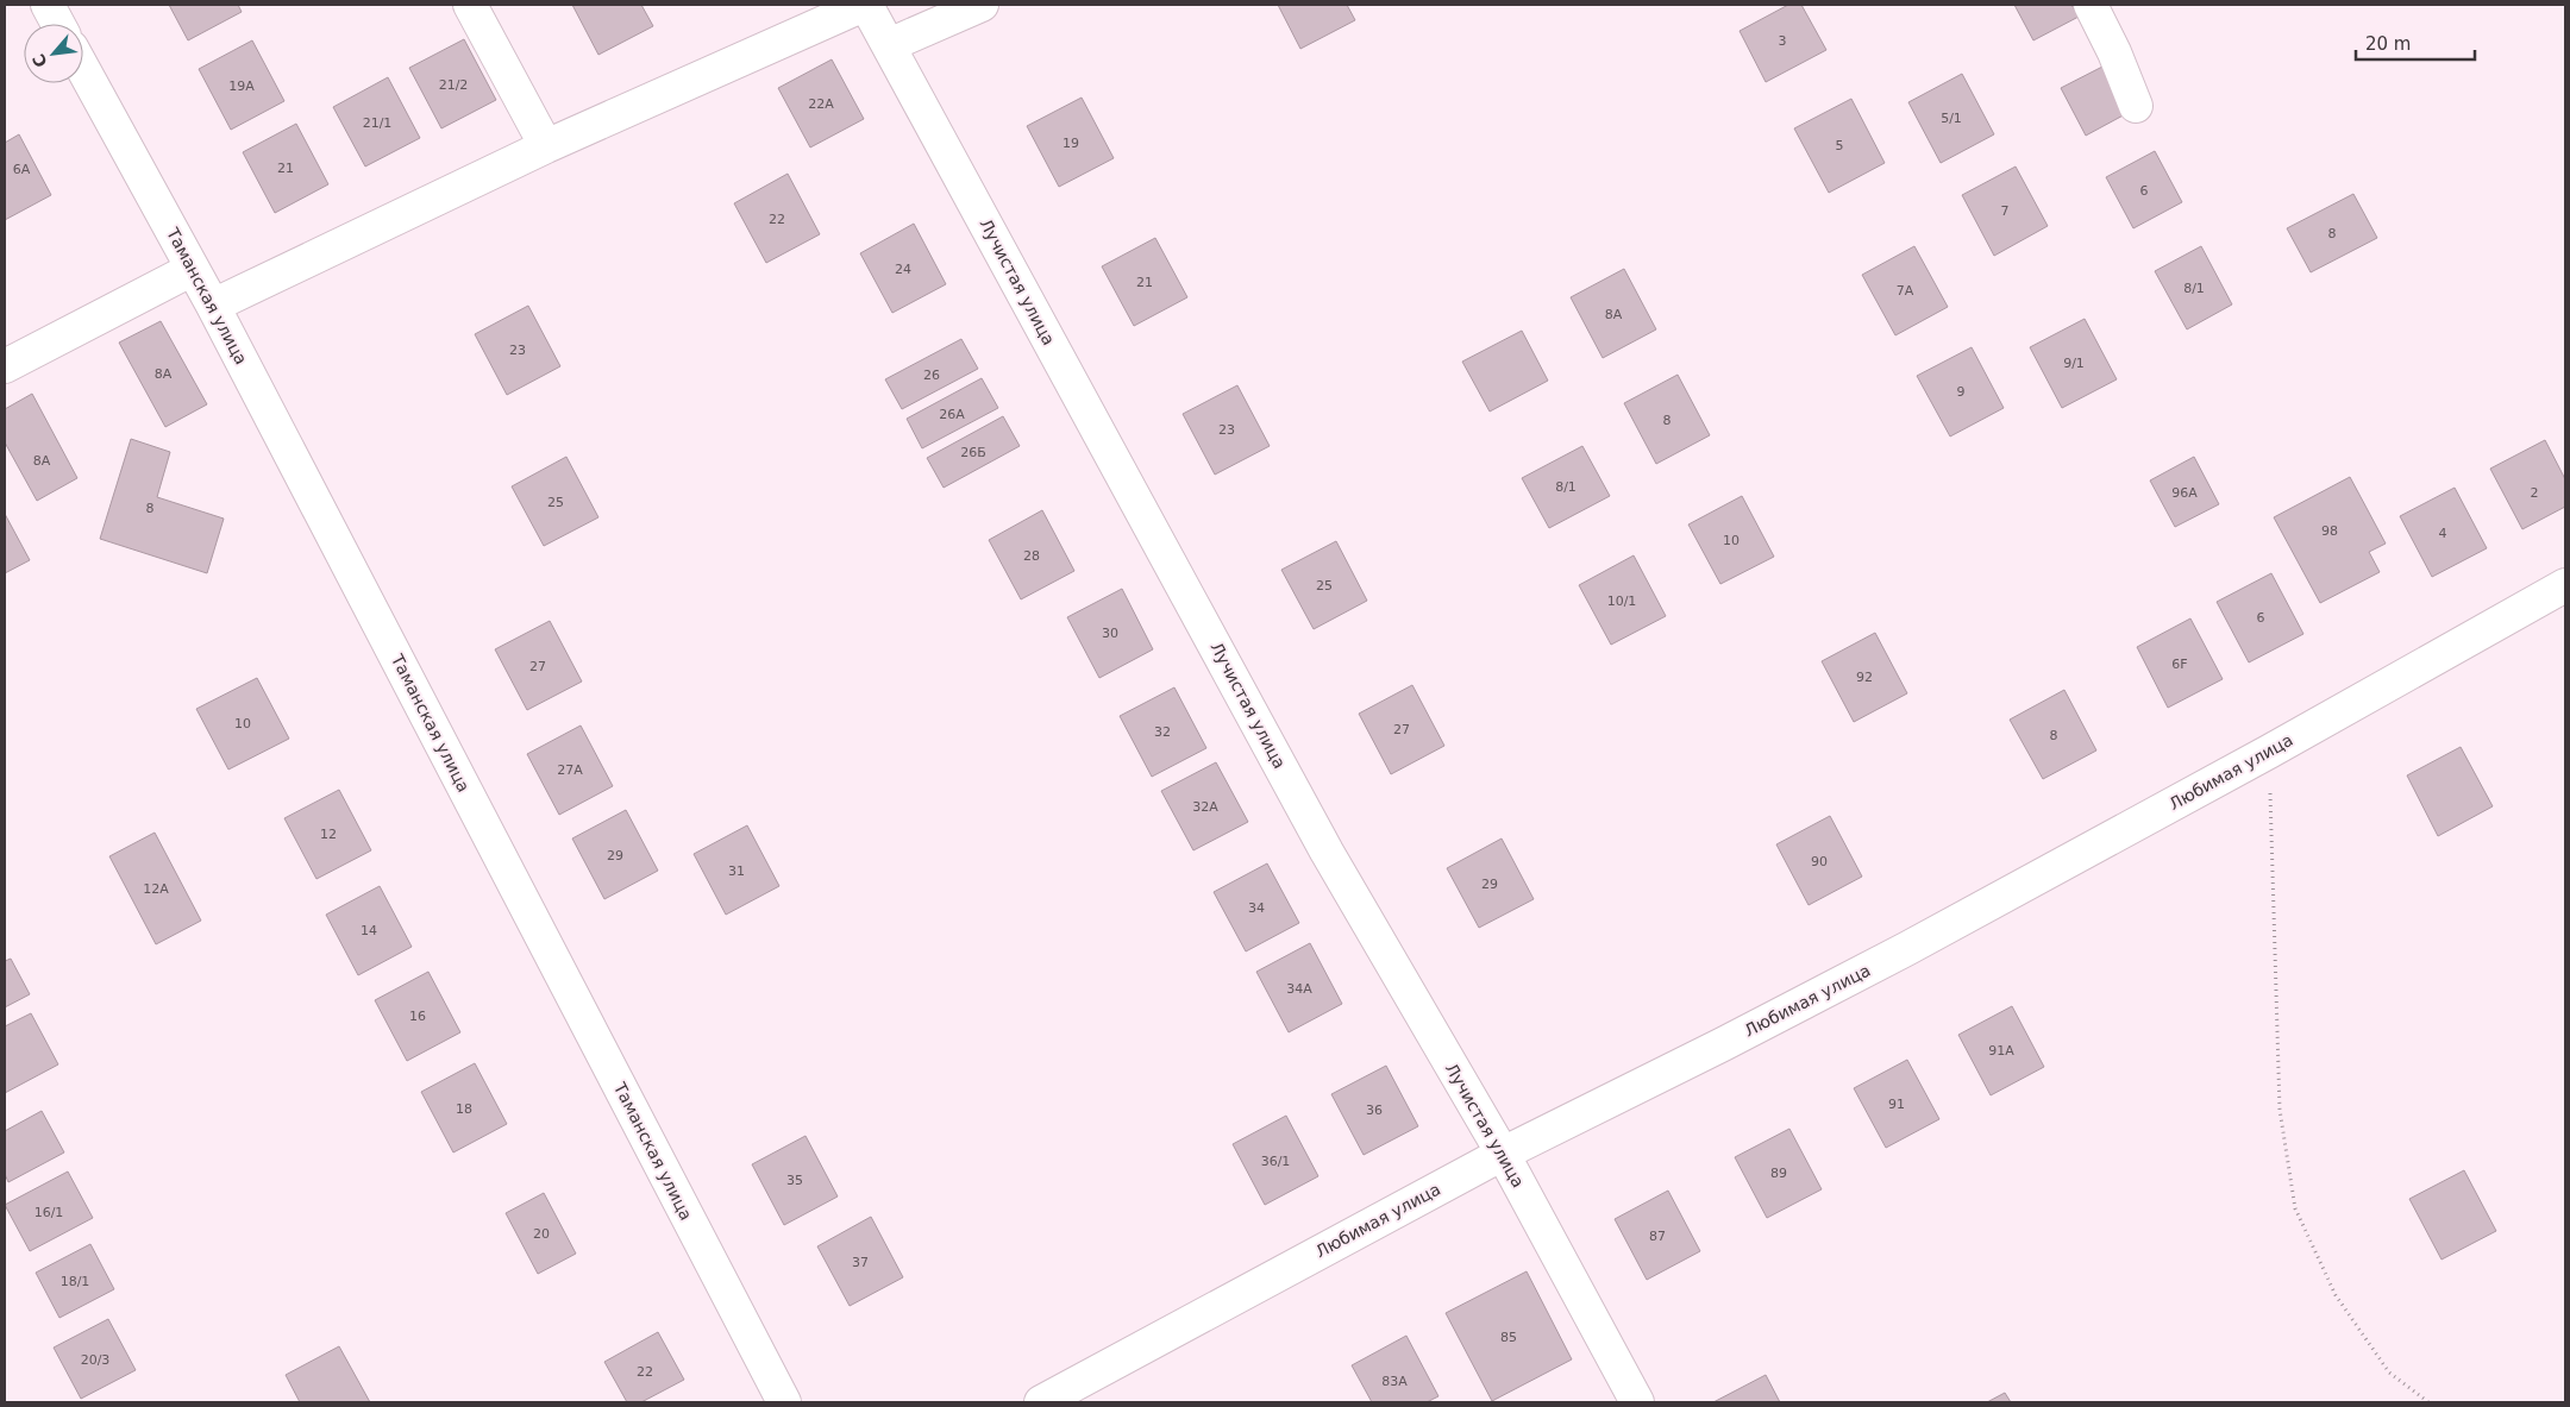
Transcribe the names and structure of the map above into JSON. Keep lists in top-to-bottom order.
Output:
{
  "streets": {
    "street": ["Лучистая улица", "Таманская улица", "Любимая улица"]
  },
  "crossings": [
    ["Лучистая улица", "Любимая улица"]
  ],
  "house_numbers": [
    "3",
    "21/2",
    "19А",
    "22А",
    "5/1",
    "21/1",
    "19",
    "5",
    "21",
    "6А",
    "6",
    "7",
    "22",
    "8",
    "24",
    "21",
    "8/1",
    "7А",
    "8А",
    "23",
    "9/1",
    "8А",
    "26",
    "9",
    "26А",
    "8",
    "23",
    "26Б",
    "8А",
    "8/1",
    "96А",
    "2",
    "25",
    "8",
    "98",
    "4",
    "10",
    "28",
    "25",
    "10/1",
    "6",
    "30",
    "6F",
    "27",
    "92",
    "10",
    "27",
    "32",
    "8",
    "27А",
    "32А",
    "12",
    "29",
    "90",
    "31",
    "29",
    "12А",
    "34",
    "14",
    "34А",
    "16",
    "91А",
    "91",
    "18",
    "36",
    "36/1",
    "89",
    "35",
    "16/1",
    "20",
    "87",
    "37",
    "18/1",
    "85",
    "20/3",
    "22",
    "83А"
  ],
  "scale_bar": "20 m",
  "north": "bottom left"
}
